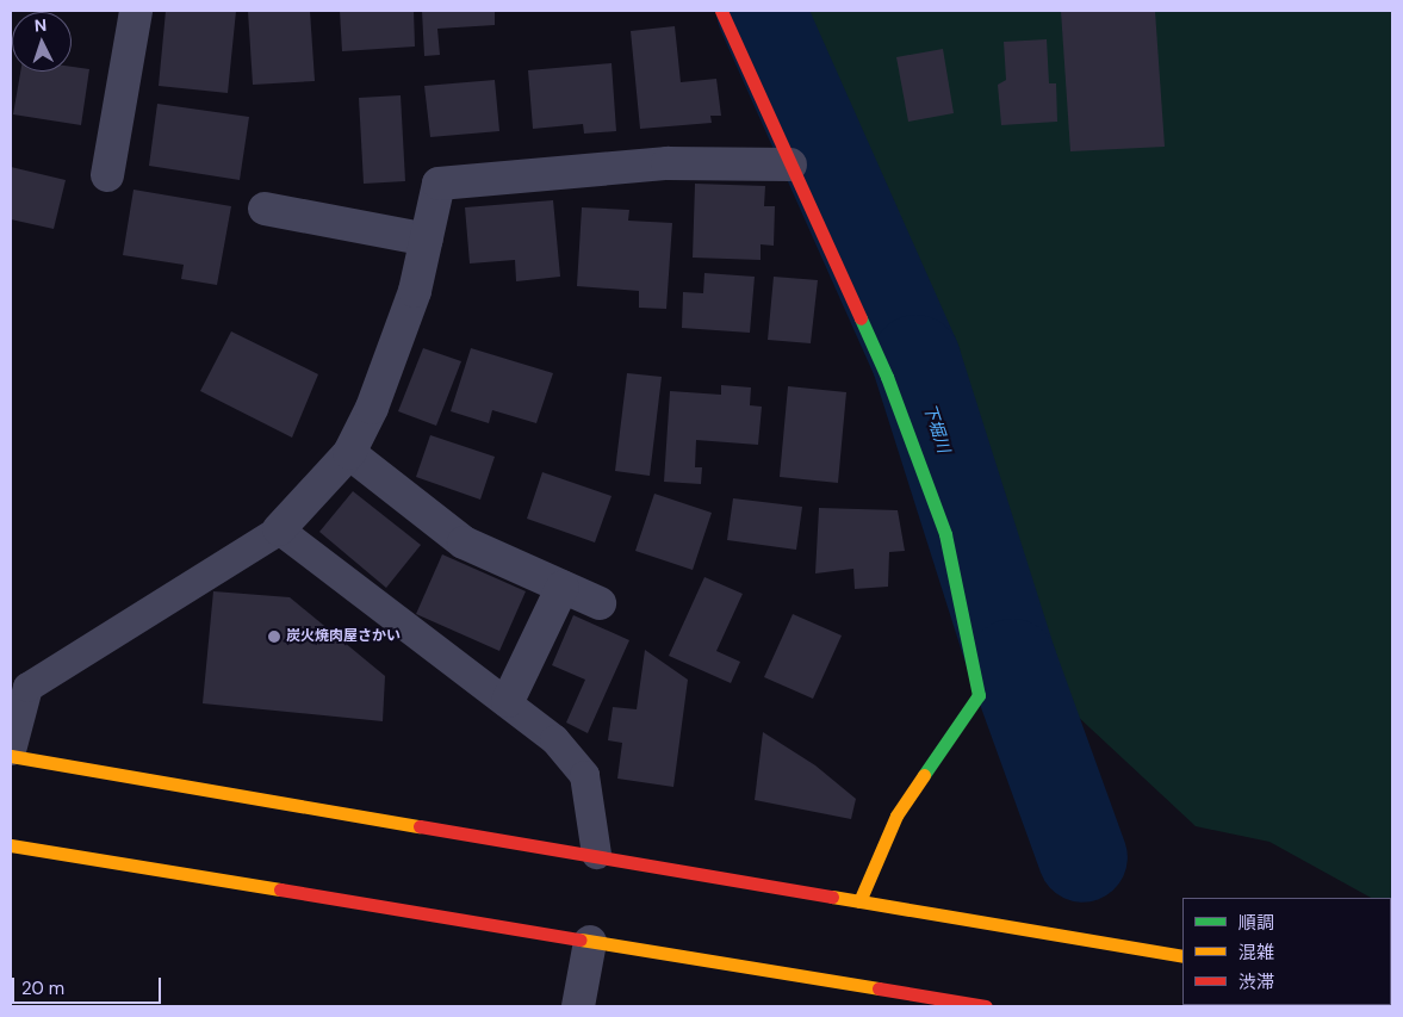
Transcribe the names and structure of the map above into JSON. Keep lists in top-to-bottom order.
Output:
{
  "water": ["下堀川"],
  "places": ["炭火焼肉屋さかい"],
  "legend": ["順調", "混雑", "渋滞"],
  "scale_bar": "20 m",
  "north": "top"
}
